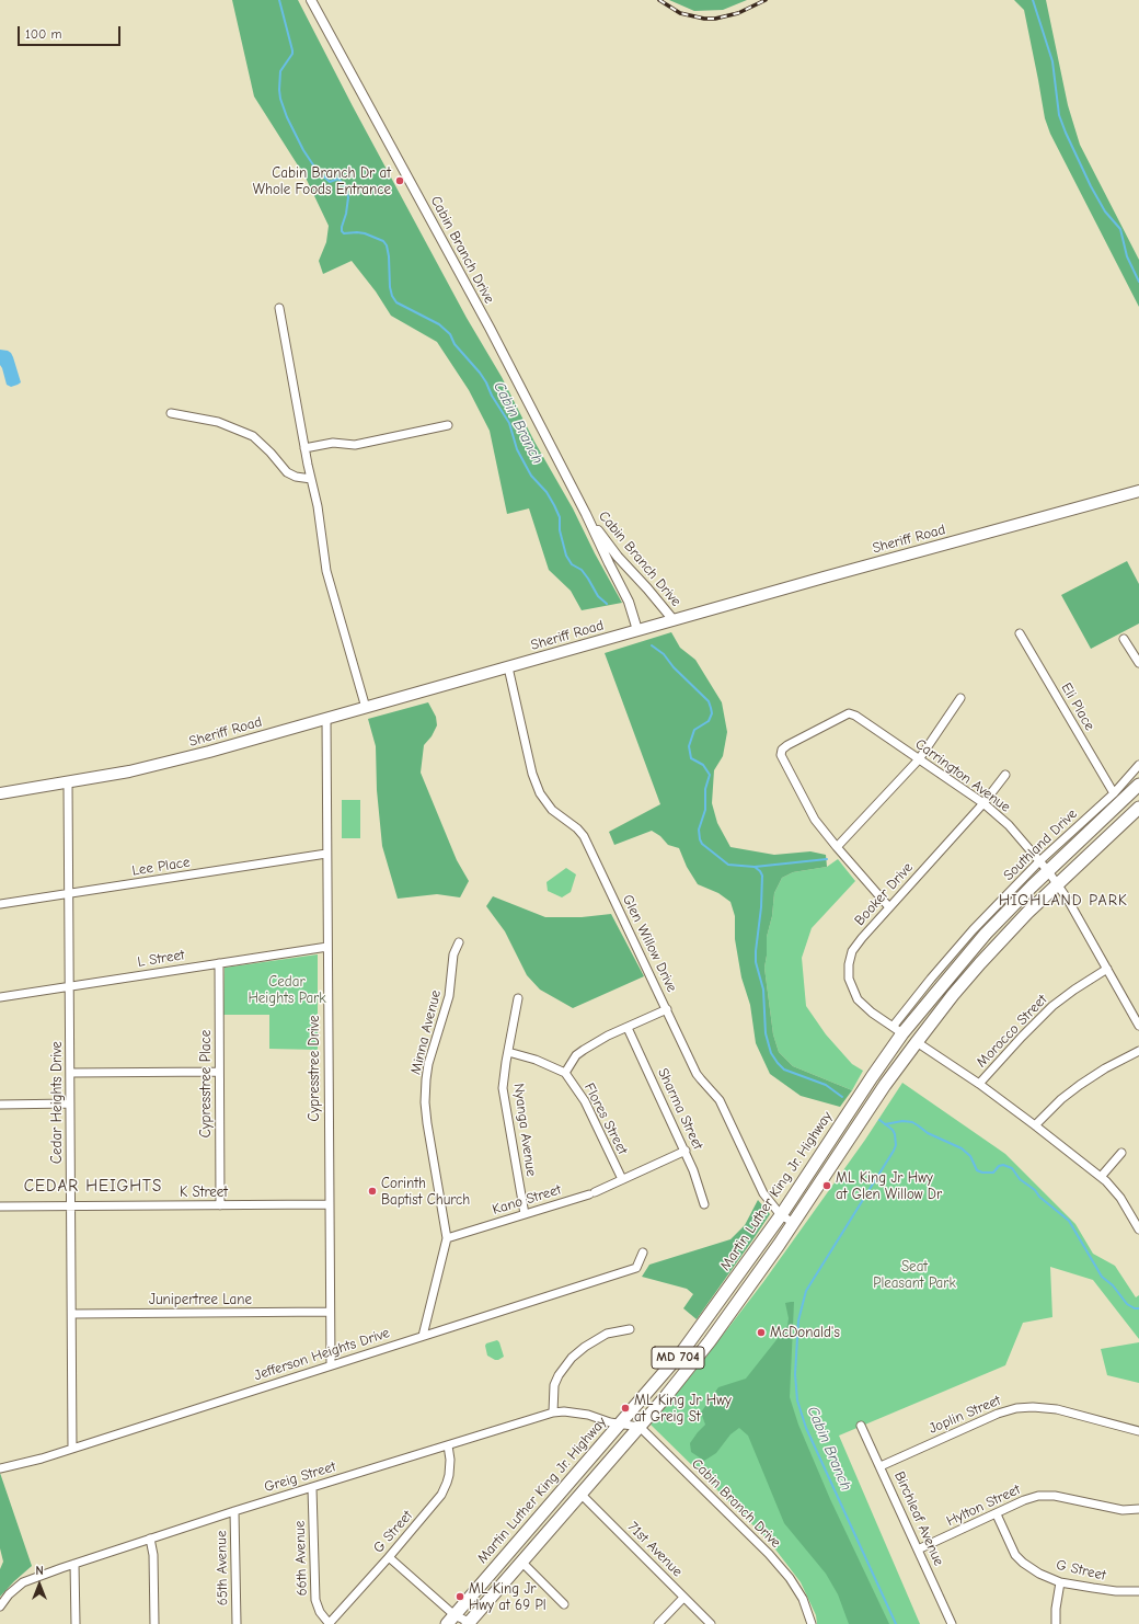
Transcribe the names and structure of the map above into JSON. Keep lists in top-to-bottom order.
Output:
{
  "streets": {
    "main road": ["Sheriff Road", "Martin Luther King Jr. Highway", "MD 704"],
    "street": [
      "Cabin Branch Drive",
      "Eli Place",
      "Carrington Avenue",
      "Southland Drive",
      "Lee Place",
      "Booker Drive",
      "Glen Willow Drive",
      "L Street",
      "Morocco Street",
      "Minna Avenue",
      "Cypresstree Drive",
      "Cypresstree Place",
      "Cedar Heights Drive",
      "Sharma Street",
      "Flores Street",
      "Nyanga Avenue",
      "K Street",
      "Kano Street",
      "Junipertree Lane",
      "Jefferson Heights Drive",
      "Joplin Street",
      "Greig Street",
      "Hylton Street",
      "Birchleaf Avenue",
      "G Street",
      "71st Avenue",
      "66th Avenue",
      "65th Avenue"
    ]
  },
  "crossings": [
    ["Cabin Branch Drive", "Sheriff Road"],
    ["Cabin Branch Drive", "MD 704"],
    ["Sheriff Road", "Glen Willow Drive"],
    ["Sheriff Road", "Cypresstree Drive"],
    ["Sheriff Road", "Cedar Heights Drive"],
    ["Eli Place", "Southland Drive"],
    ["Carrington Avenue", "Southland Drive"],
    ["Carrington Avenue", "Booker Drive"],
    ["Carrington Avenue", "Morocco Street"],
    ["Carrington Avenue", "Martin Luther King Jr. Highway"],
    ["Carrington Avenue", "MD 704"],
    ["Southland Drive", "Booker Drive"],
    ["Southland Drive", "Martin Luther King Jr. Highway"],
    ["Lee Place", "Cypresstree Drive"],
    ["Lee Place", "Cedar Heights Drive"],
    ["Booker Drive", "Martin Luther King Jr. Highway"],
    ["Glen Willow Drive", "Martin Luther King Jr. Highway"],
    ["Glen Willow Drive", "MD 704"],
    ["L Street", "Cypresstree Drive"],
    ["L Street", "Cypresstree Place"],
    ["L Street", "Cedar Heights Drive"],
    ["Minna Avenue", "Kano Street"],
    ["Minna Avenue", "Jefferson Heights Drive"],
    ["Cypresstree Drive", "K Street"],
    ["Cypresstree Drive", "Junipertree Lane"],
    ["Cypresstree Drive", "Jefferson Heights Drive"],
    ["Cypresstree Place", "K Street"],
    ["Cedar Heights Drive", "K Street"],
    ["Cedar Heights Drive", "Junipertree Lane"],
    ["Cedar Heights Drive", "Jefferson Heights Drive"],
    ["Sharma Street", "Kano Street"],
    ["Flores Street", "Kano Street"],
    ["Nyanga Avenue", "Kano Street"],
    ["Martin Luther King Jr. Highway", "Greig Street"],
    ["MD 704", "71st Avenue"],
    ["Joplin Street", "Birchleaf Avenue"],
    ["Greig Street", "G Street"],
    ["Greig Street", "66th Avenue"],
    ["Greig Street", "65th Avenue"],
    ["Hylton Street", "Birchleaf Avenue"],
    ["Hylton Street", "G Street"],
    ["G Street", "66th Avenue"]
  ],
  "districts": ["HIGHLAND PARK", "CEDAR HEIGHTS"],
  "water": ["Cabin Branch"],
  "parks": ["Cedar Heights Park", "Seat Pleasant Park"],
  "places": [
    "Cabin Branch Dr at Whole Foods Entrance",
    "ML King Jr Hwy at Glen Willow Dr",
    "Corinth Baptist Church",
    "McDonald's",
    "ML King Jr Hwy at Greig St",
    "ML King Jr Hwy at 69 Pl"
  ],
  "scale_bar": "100 m",
  "north": "top"
}
